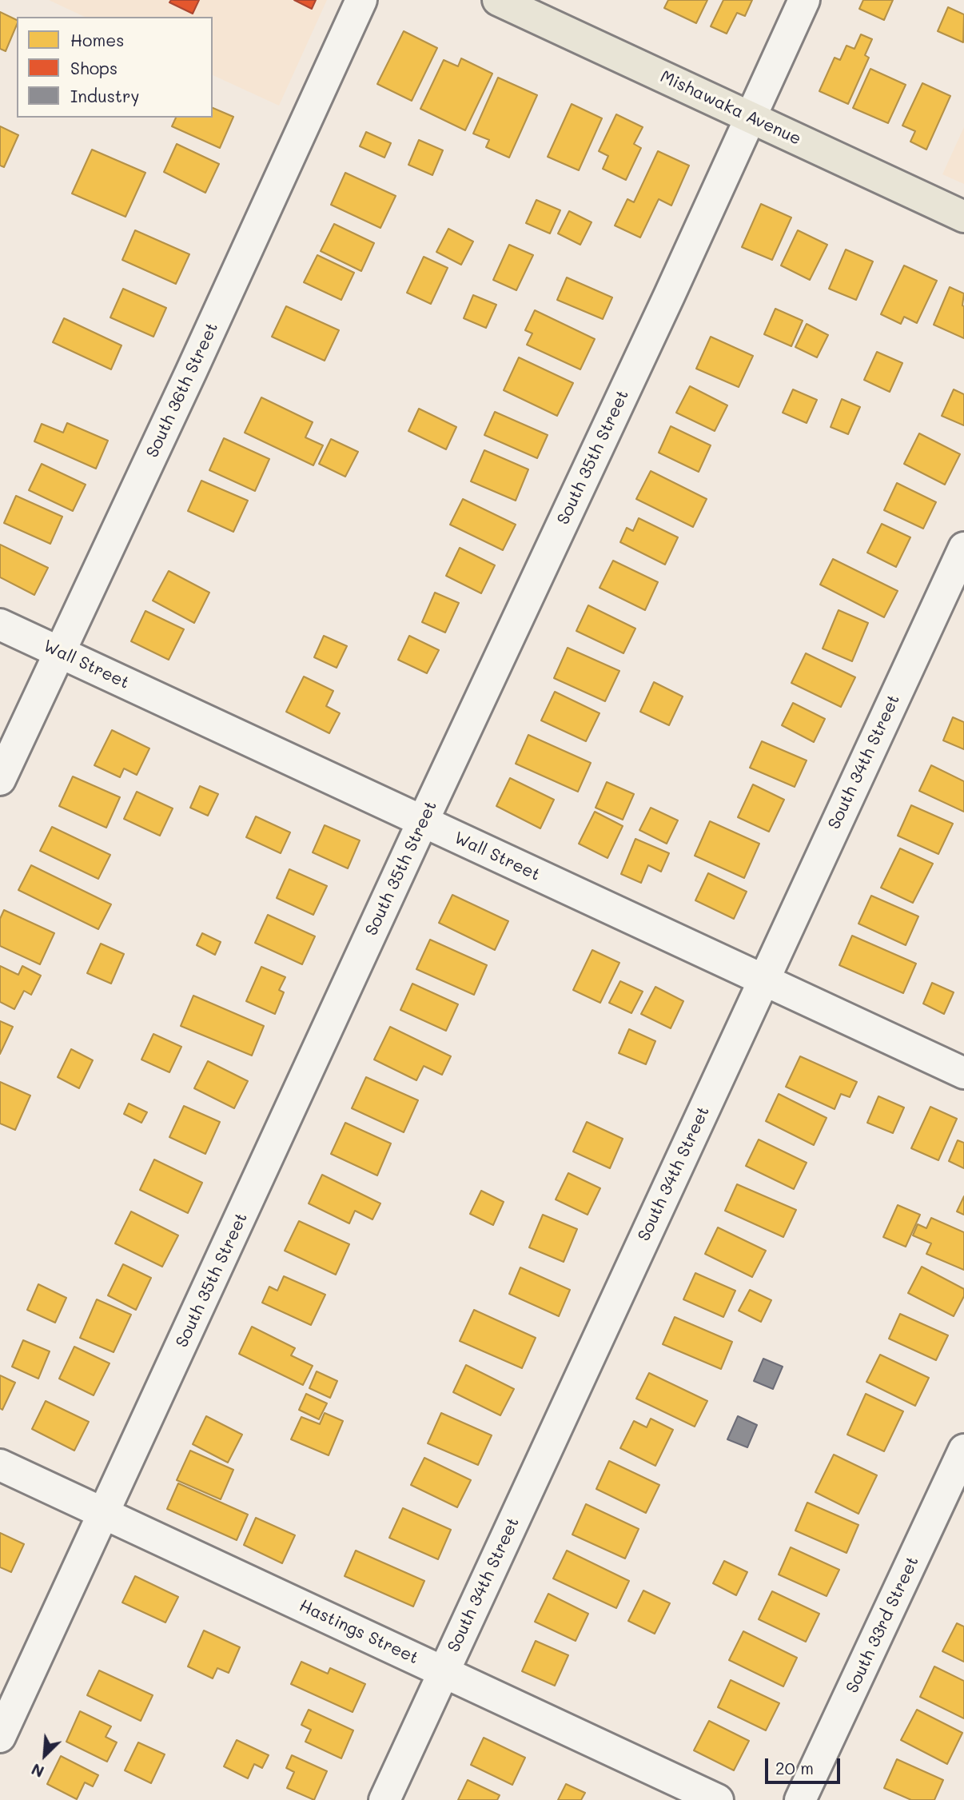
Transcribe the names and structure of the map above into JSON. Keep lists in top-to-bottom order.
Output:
{
  "streets": {
    "main road": ["Mishawaka Avenue"],
    "street": [
      "South 36th Street",
      "South 35th Street",
      "Wall Street",
      "South 34th Street",
      "South 33rd Street",
      "Hastings Street"
    ]
  },
  "crossings": [
    ["Mishawaka Avenue", "South 35th Street"],
    ["South 36th Street", "Wall Street"],
    ["South 35th Street", "Wall Street"],
    ["South 35th Street", "Hastings Street"],
    ["Wall Street", "South 34th Street"],
    ["South 34th Street", "Hastings Street"]
  ],
  "legend": ["Homes", "Shops", "Industry"],
  "scale_bar": "20 m",
  "north": "bottom left"
}
